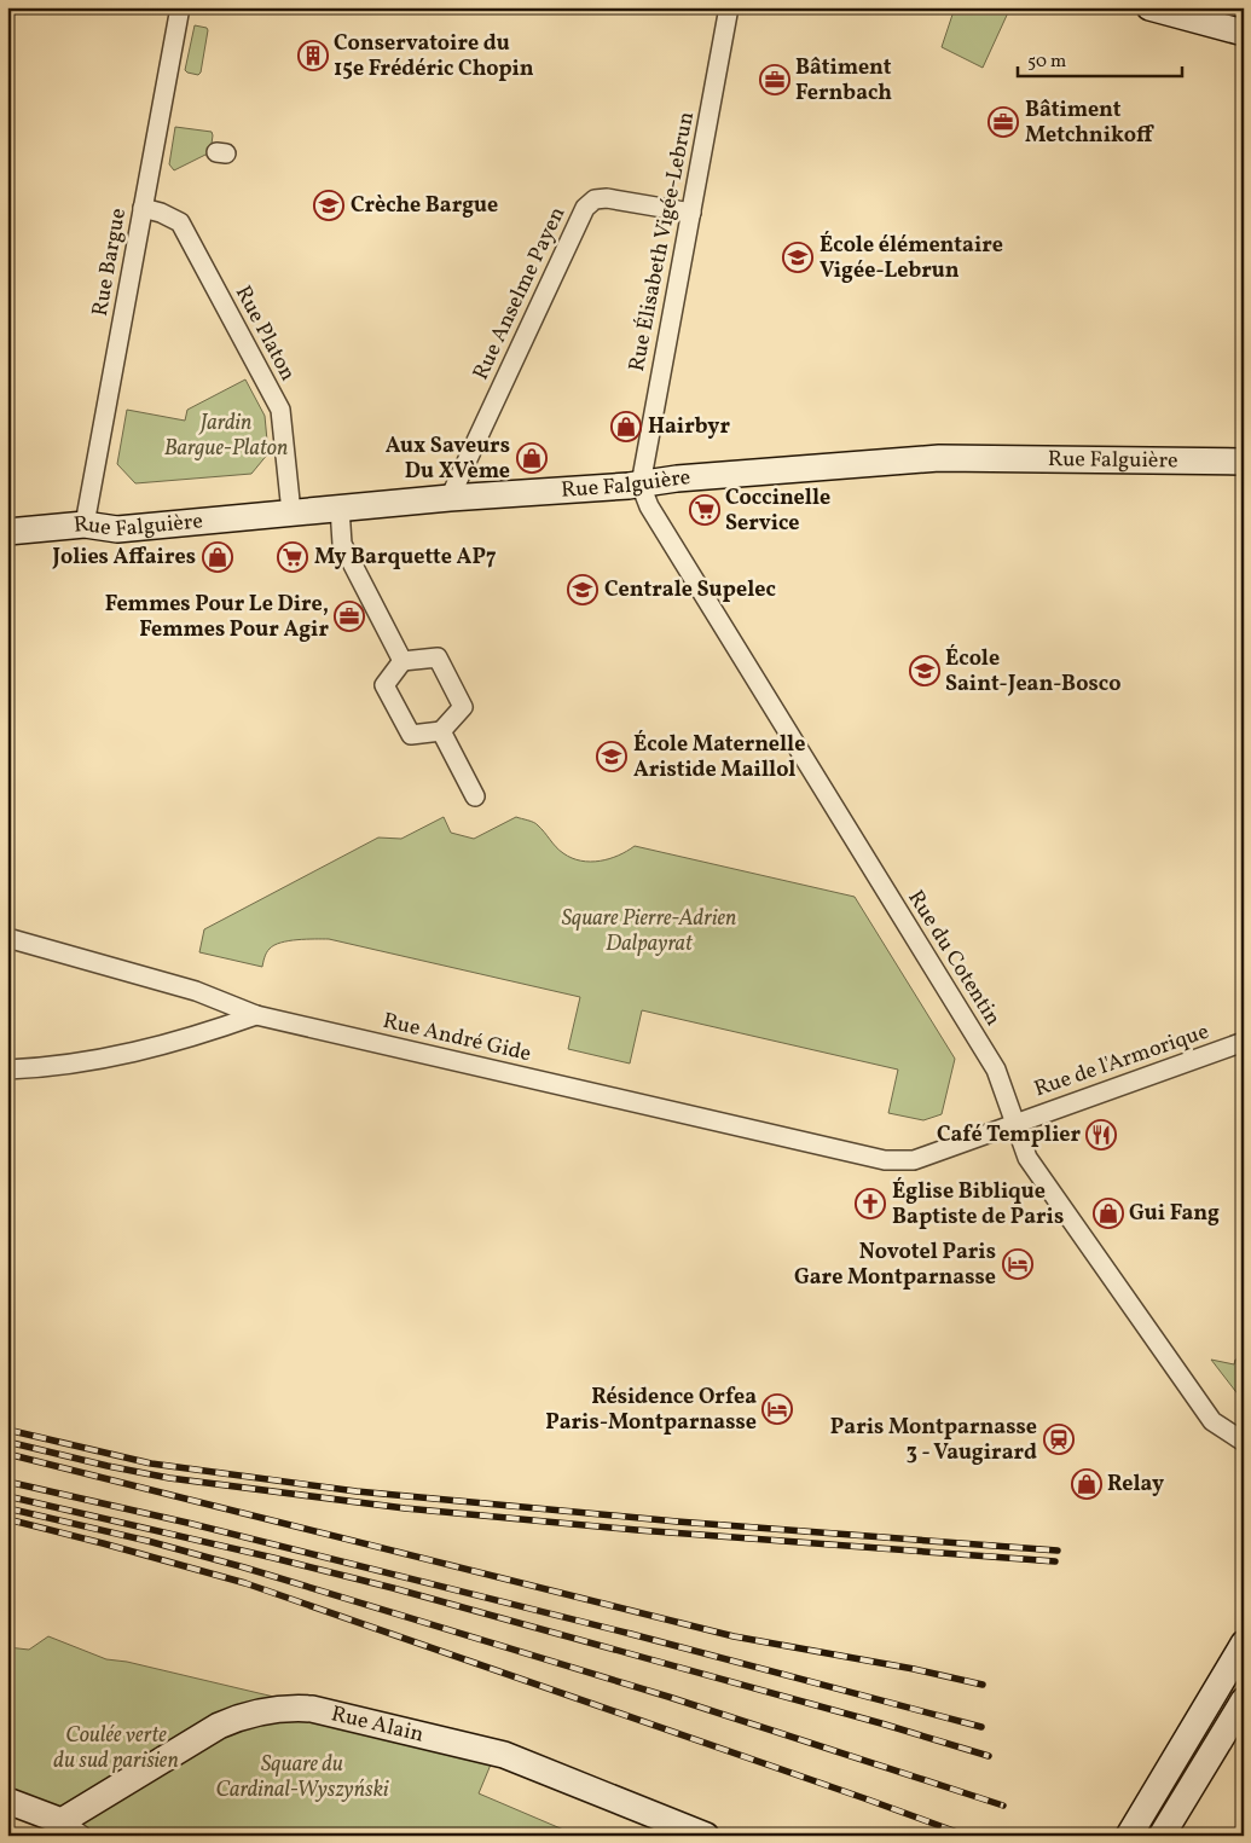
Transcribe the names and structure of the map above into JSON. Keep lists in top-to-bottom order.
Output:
{
  "streets": {
    "street": [
      "Rue Élisabeth Vigée-Lebrun",
      "Rue Bargue",
      "Rue Anselme Payen",
      "Rue Platon",
      "Rue Falguière",
      "Rue du Cotentin",
      "Rue André Gide",
      "Rue de l'Armorique",
      "Rue Alain"
    ]
  },
  "crossings": [
    ["Rue Élisabeth Vigée-Lebrun", "Rue Anselme Payen"],
    ["Rue Élisabeth Vigée-Lebrun", "Rue Falguière"],
    ["Rue Élisabeth Vigée-Lebrun", "Rue du Cotentin"],
    ["Rue Bargue", "Rue Platon"],
    ["Rue Bargue", "Rue Falguière"],
    ["Rue Anselme Payen", "Rue Falguière"],
    ["Rue Platon", "Rue Falguière"],
    ["Rue Falguière", "Rue du Cotentin"],
    ["Rue du Cotentin", "Rue de l'Armorique"],
    ["Rue André Gide", "Rue de l'Armorique"]
  ],
  "parks": [
    "Jardin Bargue-Platon",
    "Square Pierre-Adrien Dalpayrat",
    "Coulée verte du sud parisien",
    "Square du Cardinal-Wyszyński"
  ],
  "places": {
    "building": ["Conservatoire du 15e Frédéric Chopin"],
    "office": ["Bâtiment Fernbach", "Bâtiment Metchnikoff", "Femmes Pour Le Dire, Femmes Pour Agir"],
    "school or university": [
      "Crèche Bargue",
      "École élémentaire Vigée-Lebrun",
      "Centrale Supelec",
      "École Saint-Jean-Bosco",
      "École Maternelle Aristide Maillol"
    ],
    "shop": [
      "Hairbyr",
      "Aux Saveurs Du XVème",
      "Jolies Affaires",
      "Gui Fang",
      "Relay"
    ],
    "supermarket": ["Coccinelle Service", "My Barquette AP7"],
    "restaurant": ["Café Templier"],
    "church": ["Église Biblique Baptiste de Paris"],
    "hotel": ["Novotel Paris Gare Montparnasse", "Résidence Orfea Paris-Montparnasse"],
    "station": ["Paris Montparnasse 3 - Vaugirard"]
  },
  "scale_bar": "50 m"
}
